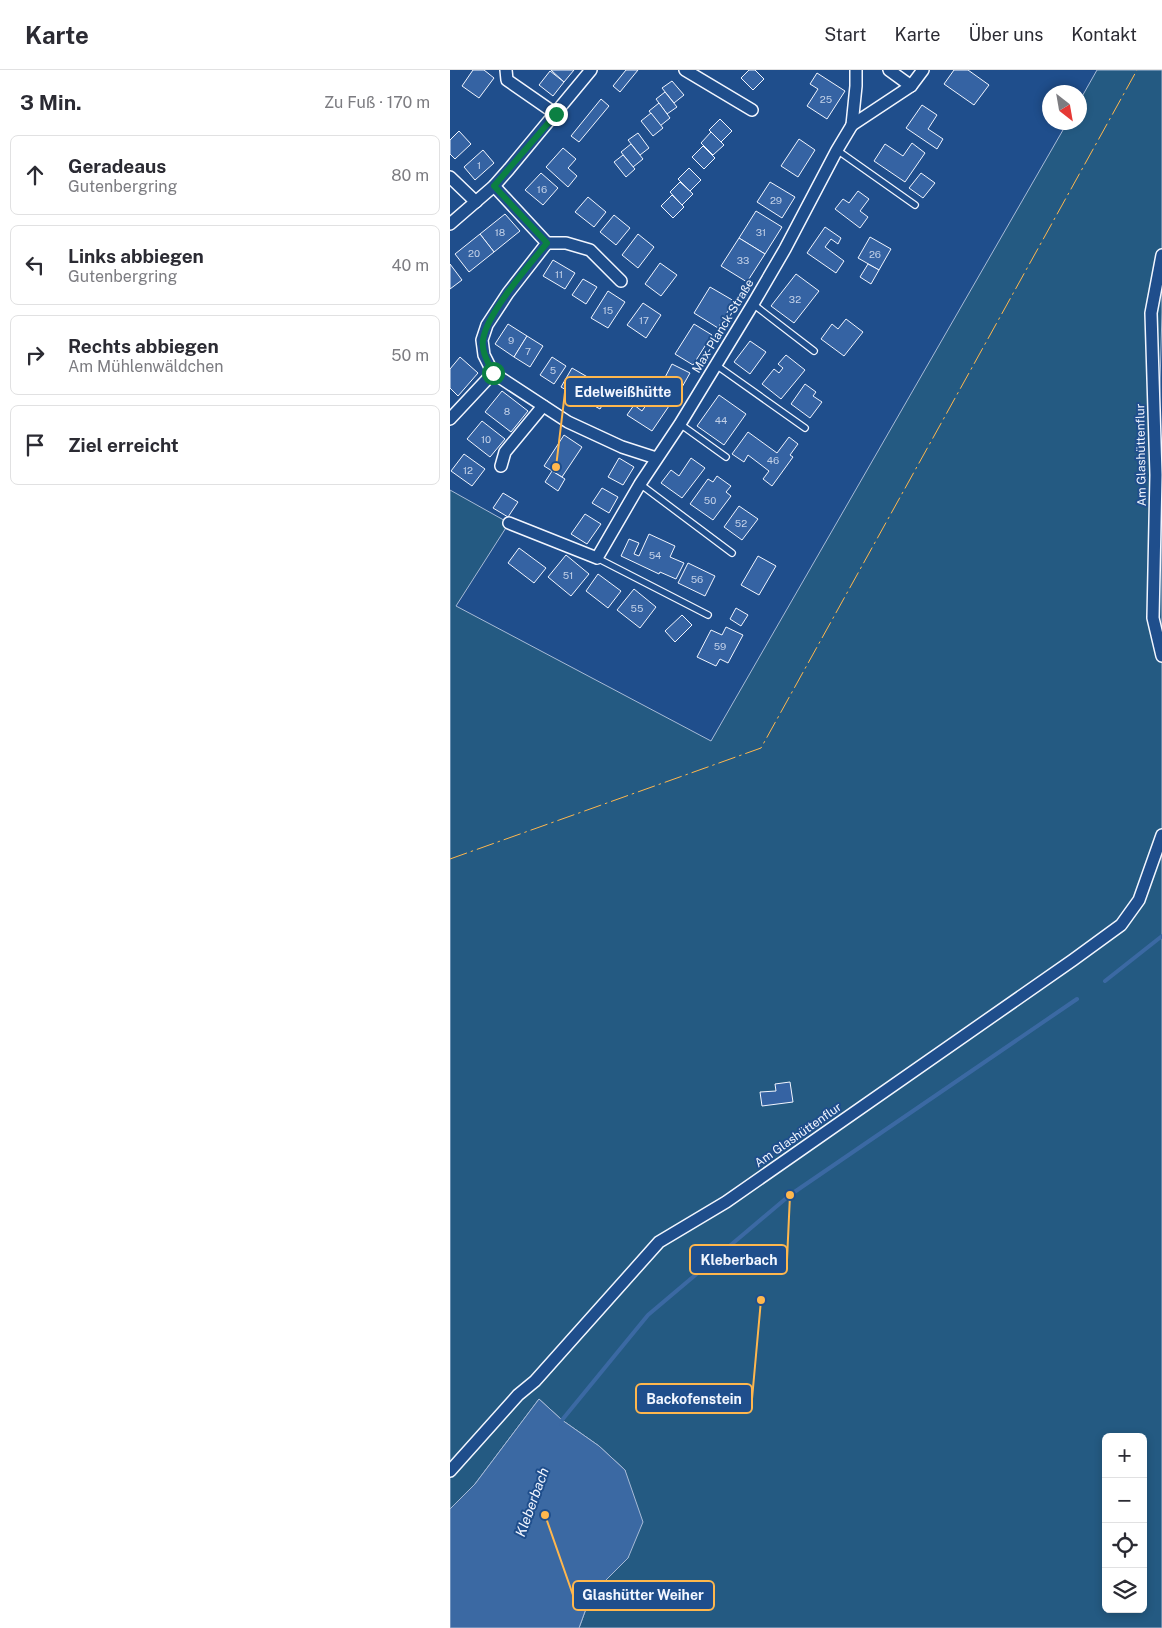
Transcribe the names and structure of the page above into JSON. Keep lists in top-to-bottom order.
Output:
{
  "streets": {
    "street": ["Max-Planck-Straße", "Am Glashüttenflur"]
  },
  "water": ["Kleberbach"],
  "places": [
    "Edelweißhütte",
    "Kleberbach",
    "Backofenstein",
    "Glashütter Weiher"
  ],
  "house_numbers": [
    "25",
    "1",
    "16",
    "29",
    "18",
    "31",
    "20",
    "26",
    "33",
    "11",
    "32",
    "15",
    "17",
    "9",
    "7",
    "5",
    "8",
    "44",
    "10",
    "46",
    "12",
    "50",
    "52",
    "54",
    "51",
    "56",
    "55",
    "59"
  ],
  "north": "bottom right",
  "page": {
    "header": "Karte",
    "nav": [
      "Start",
      "Karte",
      "Über uns",
      "Kontakt"
    ],
    "heading": ["3 Min.", "Zu Fuß · 170 m"],
    "list": [
      ["Geradeaus", "Gutenbergring", "80 m"],
      ["Links abbiegen", "Gutenbergring", "40 m"],
      ["Rechts abbiegen", "Am Mühlenwäldchen", "50 m"],
      "Ziel erreicht"
    ],
    "map_buttons": ["+", "−"]
  }
}
